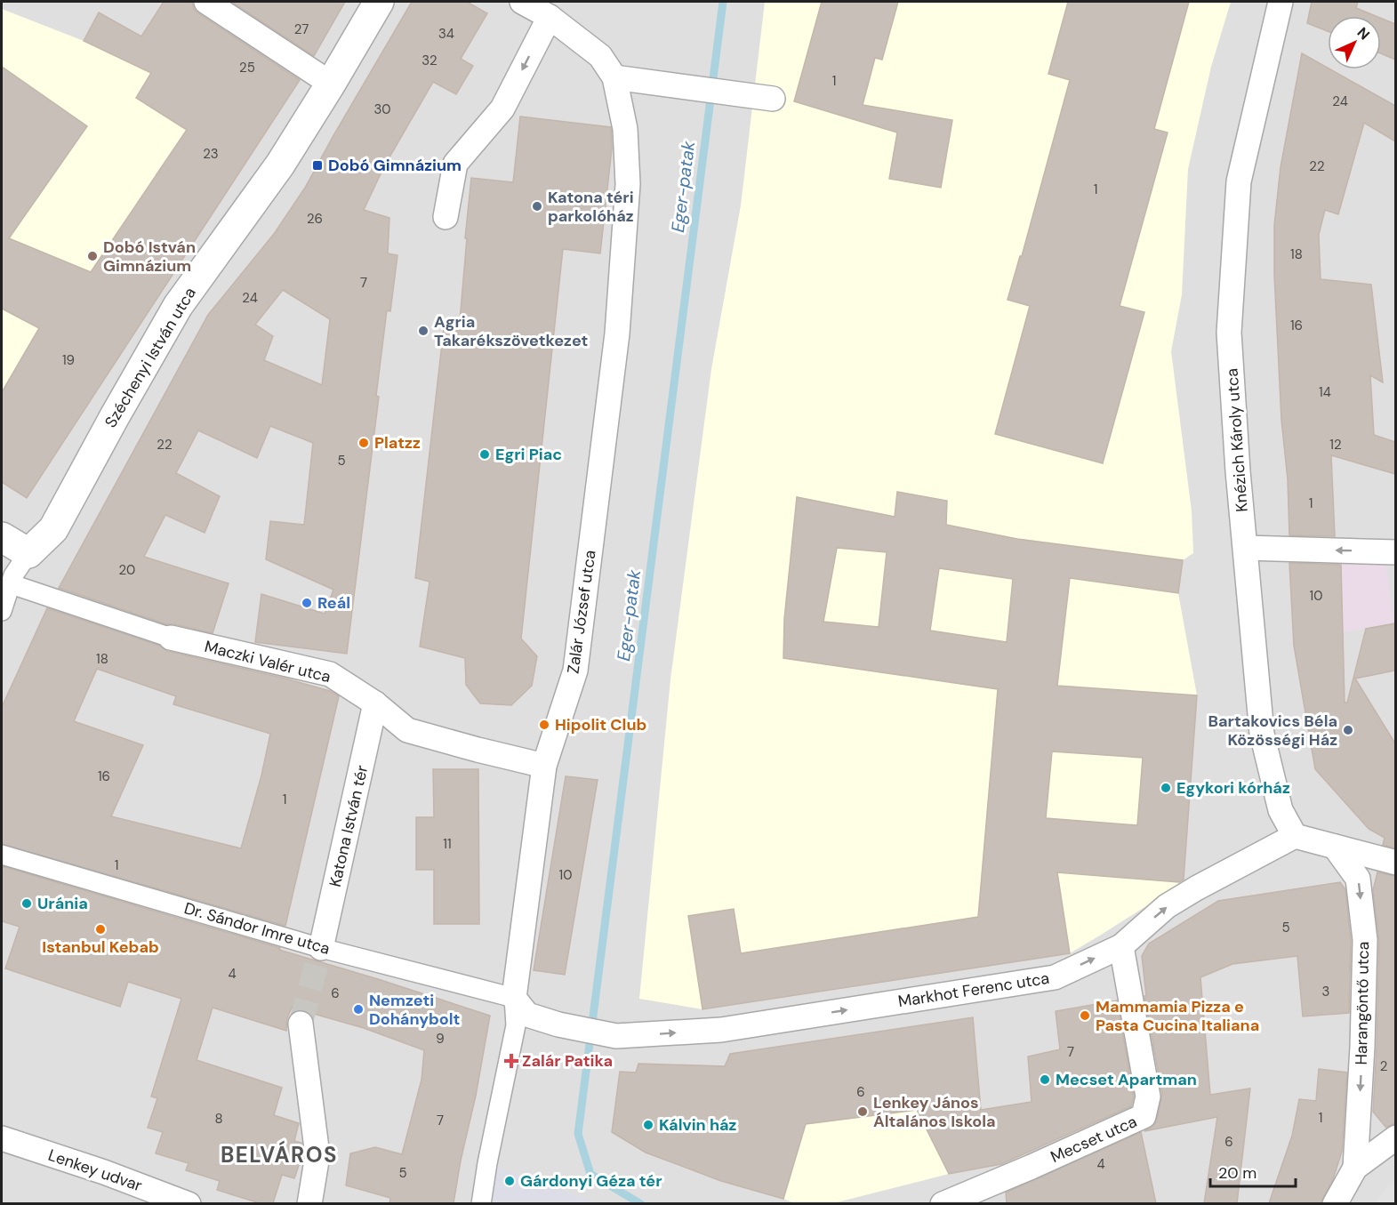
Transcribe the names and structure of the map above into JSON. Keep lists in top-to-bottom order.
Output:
{
  "streets": {
    "street": [
      "Széchenyi István utca",
      "Knézich Károly utca",
      "Zalár József utca",
      "Maczki Valér utca",
      "Katona István tér",
      "Dr. Sándor Imre utca",
      "Markhot Ferenc utca",
      "Harangöntő utca",
      "Mecset utca",
      "Lenkey udvar"
    ]
  },
  "crossings": [
    ["Széchenyi István utca", "Maczki Valér utca"],
    ["Knézich Károly utca", "Markhot Ferenc utca"],
    ["Zalár József utca", "Maczki Valér utca"],
    ["Zalár József utca", "Dr. Sándor Imre utca"],
    ["Zalár József utca", "Markhot Ferenc utca"],
    ["Maczki Valér utca", "Katona István tér"],
    ["Katona István tér", "Dr. Sándor Imre utca"],
    ["Dr. Sándor Imre utca", "Markhot Ferenc utca"],
    ["Markhot Ferenc utca", "Mecset utca"]
  ],
  "one_way": ["Markhot Ferenc utca", "Harangöntő utca"],
  "districts": ["BELVÁROS"],
  "water": ["Eger-patak"],
  "places": {
    "transit": ["Dobó Gimnázium"],
    "other": [
      "Katona téri parkolóház",
      "Dobó István Gimnázium",
      "Agria Takarékszövetkezet",
      "Platzz",
      "Egri Piac",
      "Reál",
      "Hipolit Club",
      "Bartakovics Béla Közösségi Ház",
      "Egykori kórház",
      "Uránia",
      "Istanbul Kebab",
      "Nemzeti Dohánybolt",
      "Mammamia Pizza e Pasta Cucina Italiana",
      "Mecset Apartman",
      "Lenkey János Általános Iskola",
      "Kálvin ház",
      "Gárdonyi Géza tér"
    ],
    "health": ["Zalár Patika"]
  },
  "house_numbers": [
    "27",
    "34",
    "32",
    "25",
    "1",
    "24",
    "30",
    "23",
    "22",
    "1",
    "26",
    "18",
    "7",
    "24",
    "16",
    "19",
    "14",
    "22",
    "12",
    "5",
    "1",
    "20",
    "10",
    "18",
    "16",
    "1",
    "11",
    "1",
    "10",
    "5",
    "4",
    "3",
    "6",
    "9",
    "7",
    "2",
    "6",
    "1",
    "8",
    "7",
    "6",
    "4",
    "5"
  ],
  "scale_bar": "20 m",
  "north": "top right"
}
